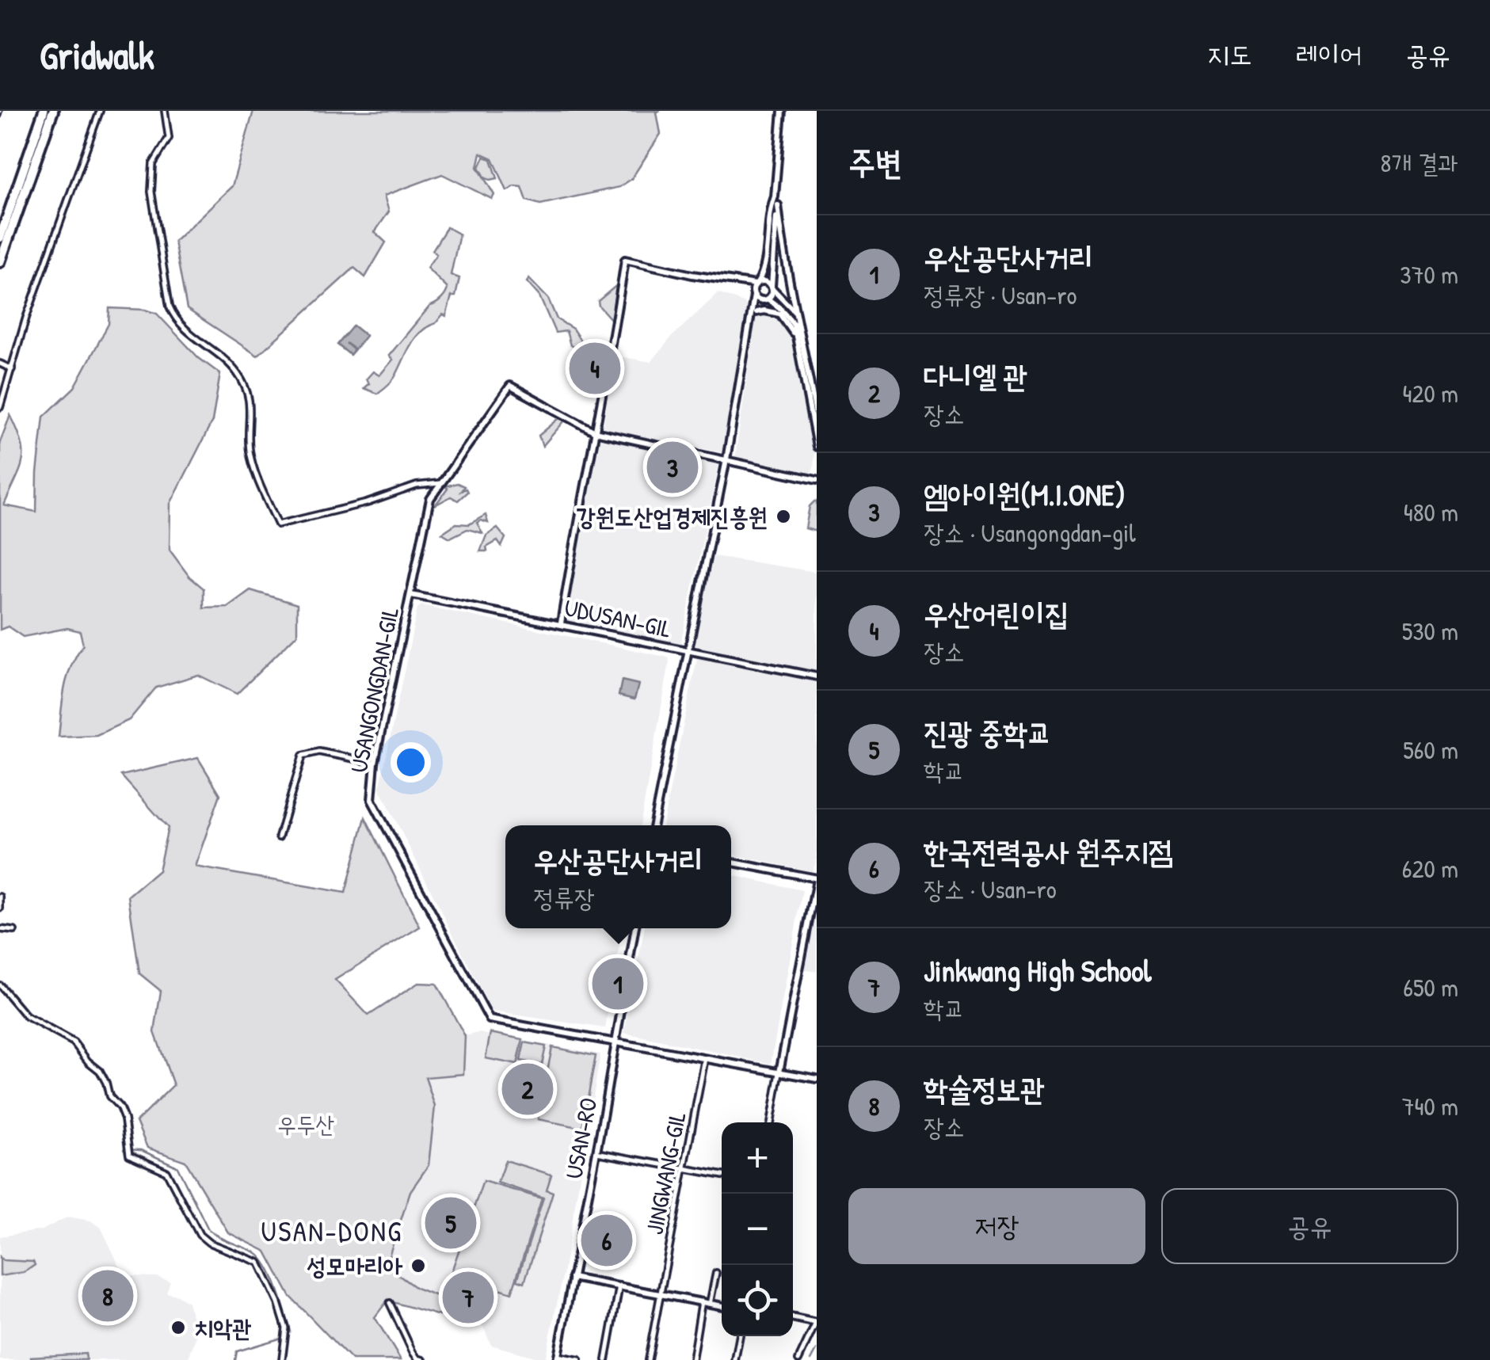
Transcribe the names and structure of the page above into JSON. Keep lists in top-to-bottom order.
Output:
{
  "streets": {
    "street": [
      "UDUSAN-GIL",
      "USANGONGDAN-GIL",
      "USAN-RO",
      "JINGWANG-GIL"
    ]
  },
  "crossings": [
    ["UDUSAN-GIL", "USANGONGDAN-GIL"],
    ["USANGONGDAN-GIL", "USAN-RO"],
    ["USANGONGDAN-GIL", "JINGWANG-GIL"]
  ],
  "districts": ["USAN-DONG"],
  "parks": ["우두산"],
  "places": ["강원도산업경제진흥원", "성모마리아", "치악관"],
  "page": {
    "header": "Gridwalk",
    "nav": ["지도", "레이어", "공유"],
    "heading": ["주변", "8개 결과"],
    "list": [
      {
        "mark": "1",
        "name": "우산공단사거리",
        "note": "정류장 · Usan-ro",
        "value": "370 m"
      },
      {
        "mark": "2",
        "name": "다니엘 관",
        "note": "장소",
        "value": "420 m"
      },
      {
        "mark": "3",
        "name": "엠아이원(M.I.ONE)",
        "note": "장소 · Usangongdan-gil",
        "value": "480 m"
      },
      {
        "mark": "4",
        "name": "우산어린이집",
        "note": "장소",
        "value": "530 m"
      },
      {
        "mark": "5",
        "name": "진광 중학교",
        "note": "학교",
        "value": "560 m"
      },
      {
        "mark": "6",
        "name": "한국전력공사 원주지점",
        "note": "장소 · Usan-ro",
        "value": "620 m"
      },
      {
        "mark": "7",
        "name": "Jinkwang High School",
        "note": "학교",
        "value": "650 m"
      },
      {
        "mark": "8",
        "name": "학술정보관",
        "note": "장소",
        "value": "740 m"
      }
    ],
    "pins": [
      "4",
      "3",
      "1",
      "2",
      "5",
      "6",
      "8",
      "7"
    ],
    "popup": ["우산공단사거리", "정류장"],
    "map_buttons": ["+", "−"],
    "buttons": ["저장", "공유"]
  }
}
